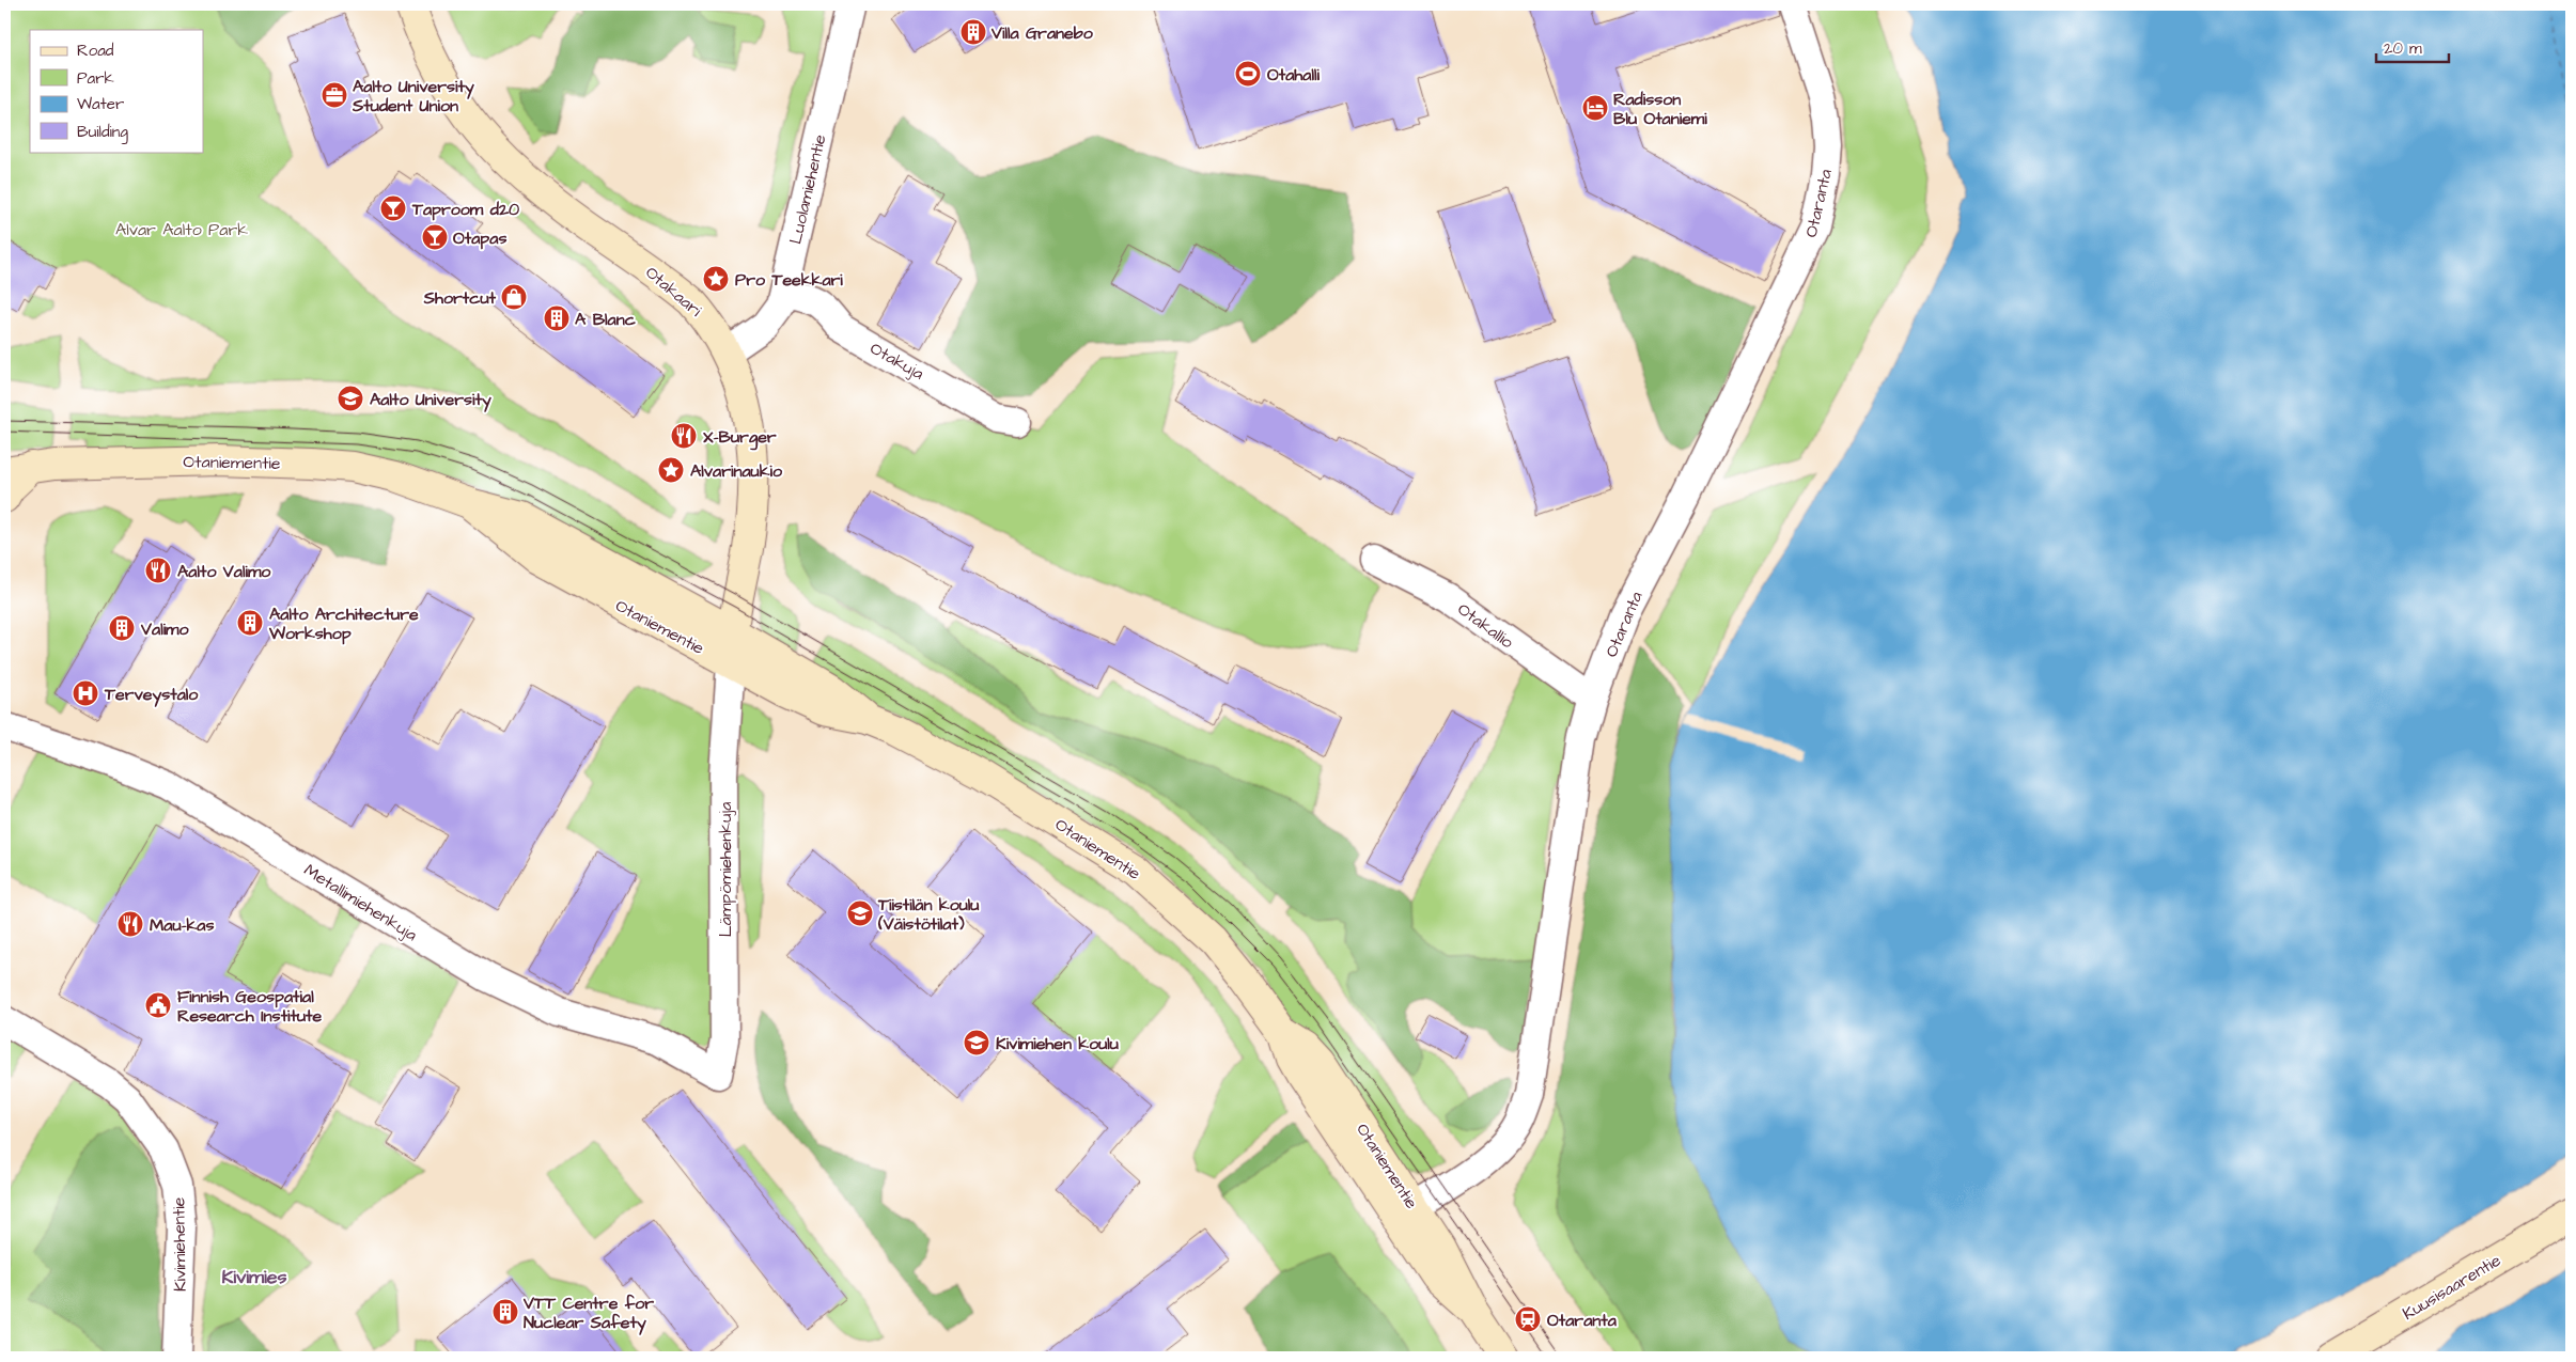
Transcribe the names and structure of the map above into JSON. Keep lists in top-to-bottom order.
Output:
{
  "streets": {
    "street": [
      "Luolamiehentie",
      "Otaranta",
      "Otakaari",
      "Otakuja",
      "Otaniementie",
      "Otakallio",
      "Lämpömiehenkuja",
      "Metallimiehenkuja",
      "Kivimiehentie",
      "Kuusisaarentie"
    ]
  },
  "crossings": [
    ["Luolamiehentie", "Otakaari"],
    ["Luolamiehentie", "Otakuja"],
    ["Otaranta", "Otaniementie"],
    ["Otaranta", "Otakallio"],
    ["Otakaari", "Otaniementie"],
    ["Otakaari", "Lämpömiehenkuja"],
    ["Otaniementie", "Lämpömiehenkuja"],
    ["Lämpömiehenkuja", "Metallimiehenkuja"]
  ],
  "districts": ["Kivimies"],
  "parks": ["Alvar Aalto Park"],
  "places": {
    "building": [
      "Villa Granebo",
      "A Blanc",
      "Aalto Architecture Workshop",
      "Valimo",
      "VTT Centre for Nuclear Safety"
    ],
    "sports": ["Otahalli"],
    "office": ["Aalto University Student Union"],
    "hotel": ["Radisson Blu Otaniemi"],
    "bar": ["Taproom d20", "Otapas"],
    "place": ["Pro Teekkari", "Alvarinaukio"],
    "shop": ["Shortcut"],
    "school or university": ["Aalto University", "Tiistilän koulu (Väistötilat)", "Kivimiehen koulu"],
    "restaurant": ["X-Burger", "Aalto Valimo", "Mau-kas"],
    "hospital": ["Terveystalo"],
    "public building": ["Finnish Geospatial Research Institute"],
    "station": ["Otaranta"]
  },
  "legend": [
    "Road",
    "Park",
    "Water",
    "Building"
  ],
  "scale_bar": "20 m"
}
